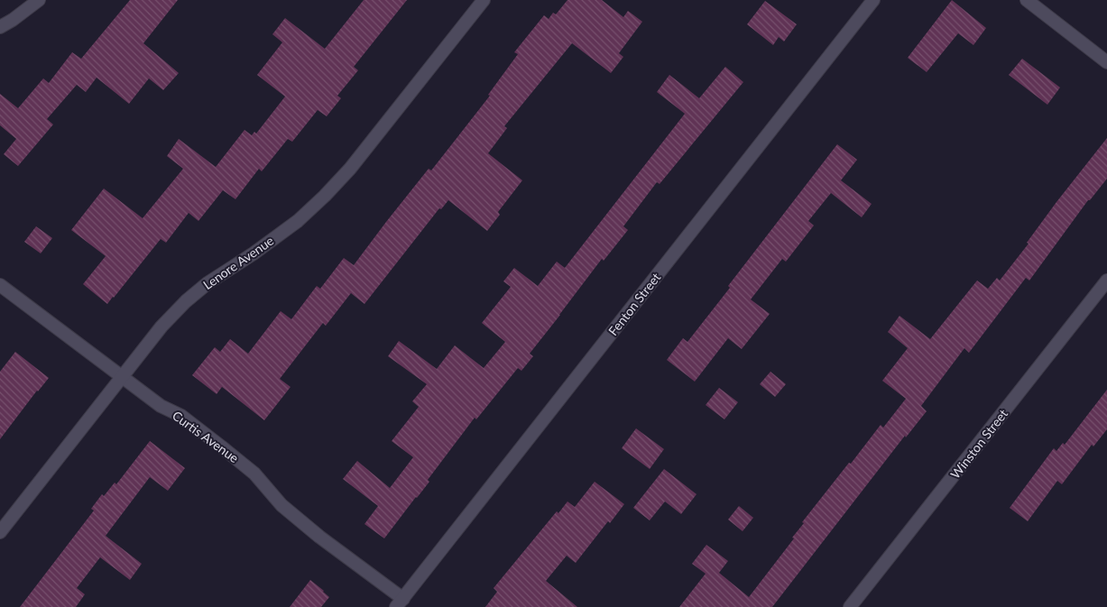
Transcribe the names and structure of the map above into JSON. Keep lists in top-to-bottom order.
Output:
{
  "streets": {
    "street": [
      "Lenore Avenue",
      "Fenton Street",
      "Curtis Avenue",
      "Winston Street"
    ]
  },
  "crossings": [
    ["Lenore Avenue", "Curtis Avenue"],
    ["Fenton Street", "Curtis Avenue"]
  ]
}
